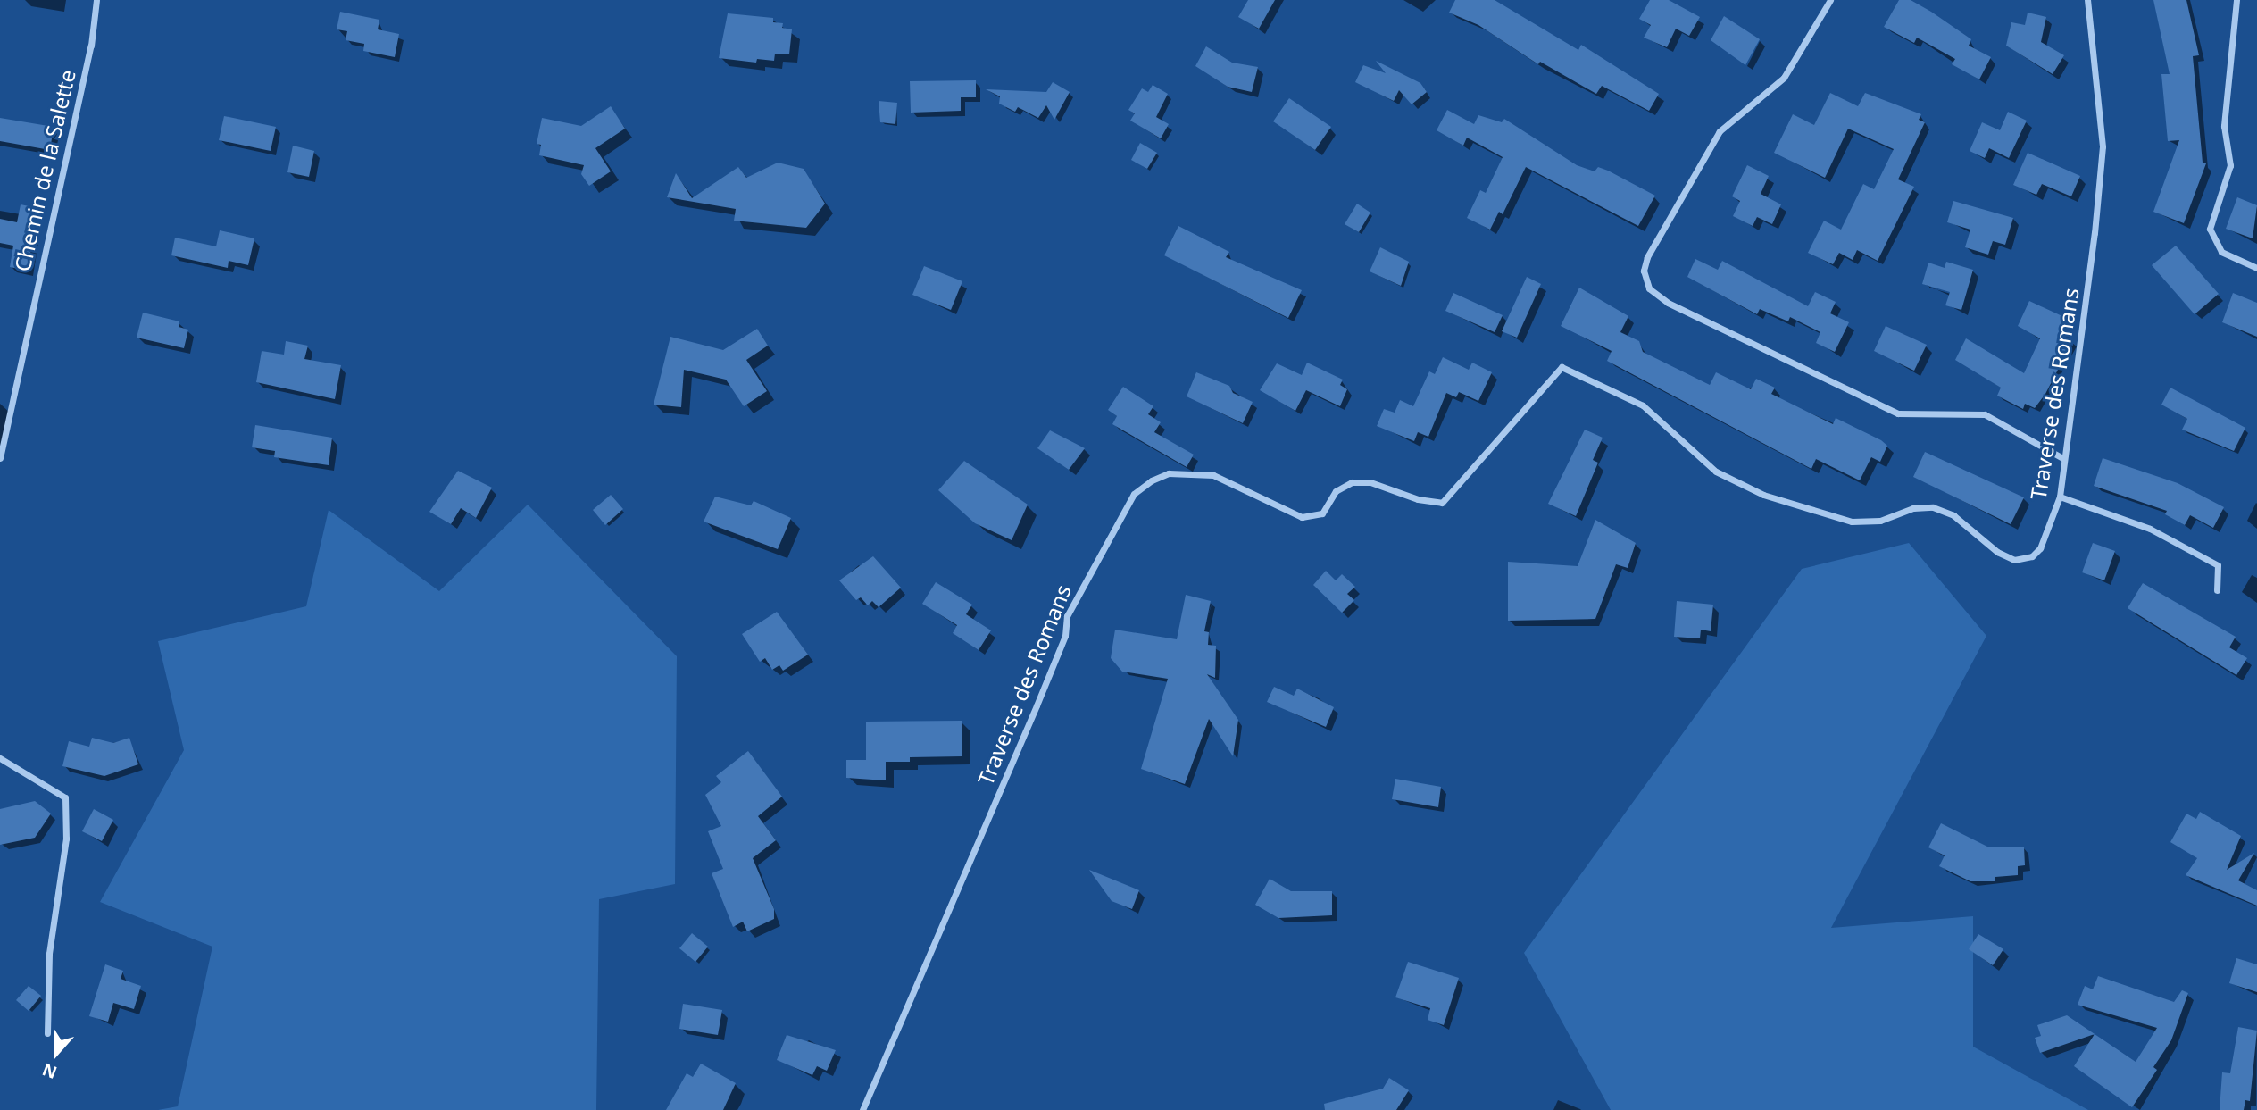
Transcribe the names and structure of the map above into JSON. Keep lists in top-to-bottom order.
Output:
{
  "streets": {
    "street": ["Chemin de la Salette", "Traverse des Romans"]
  },
  "north": "bottom"
}
